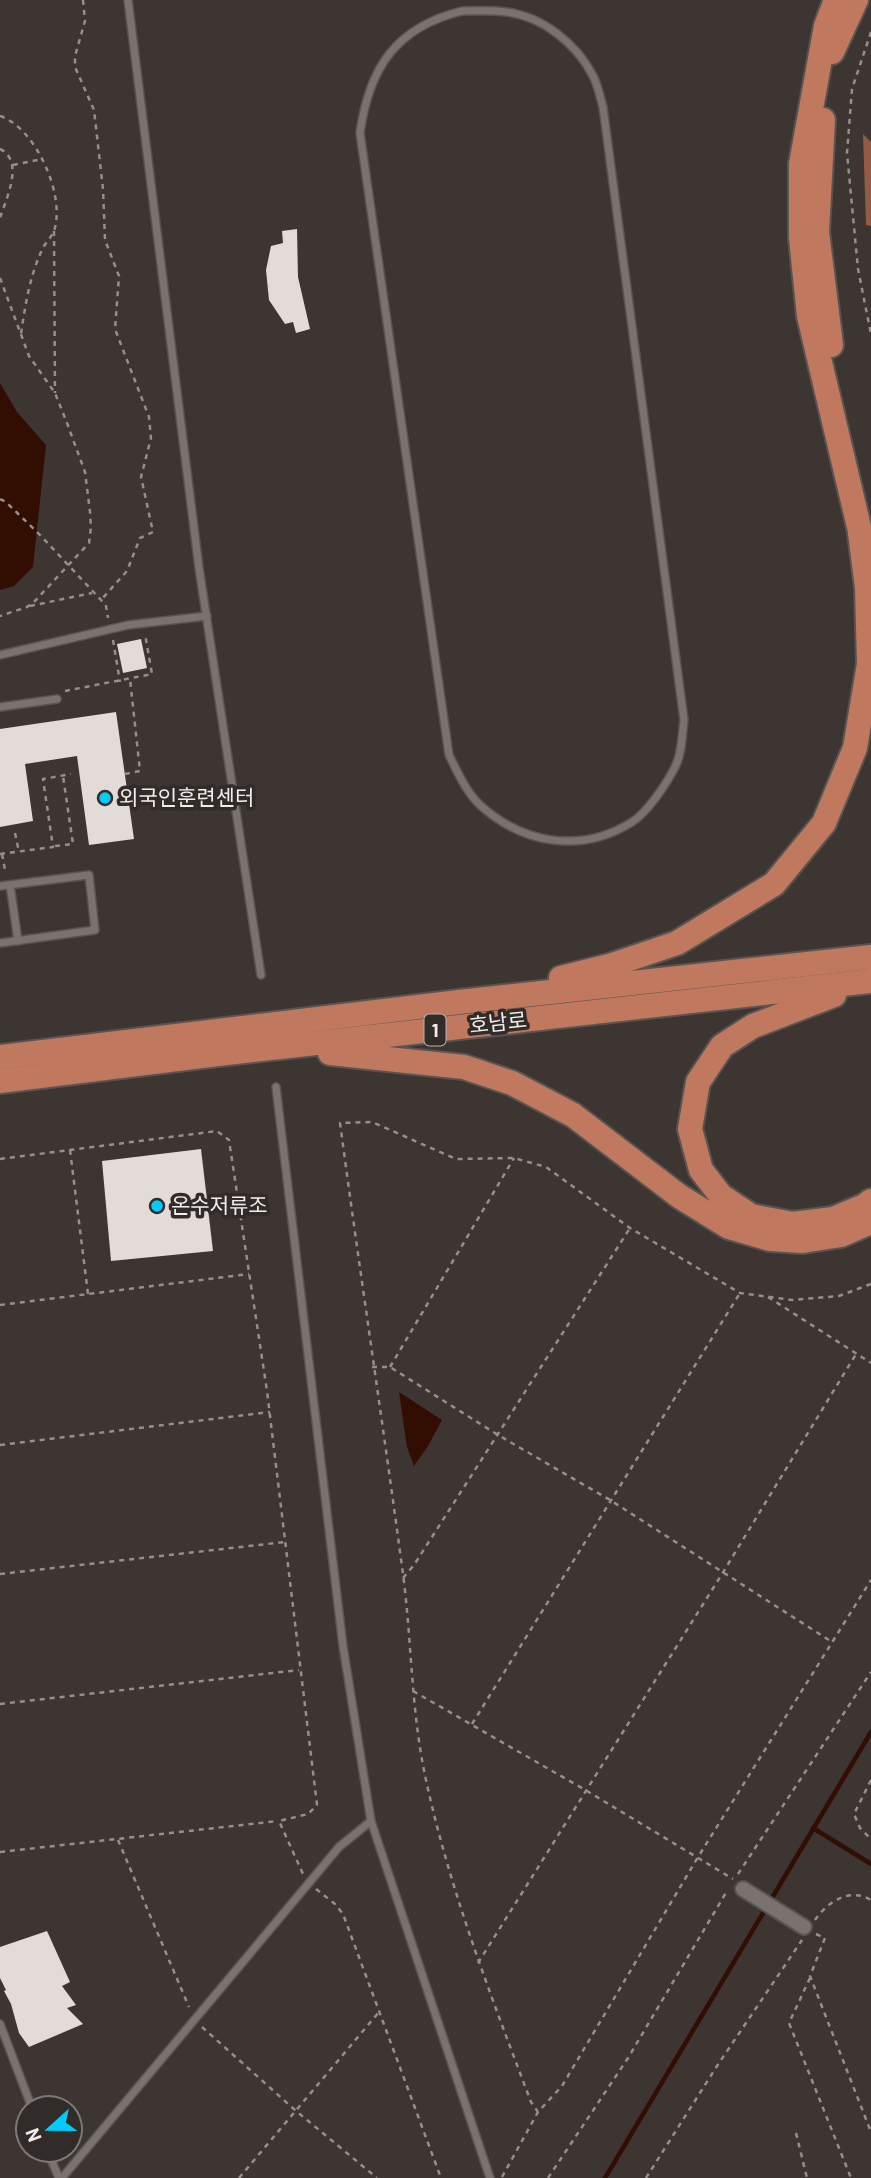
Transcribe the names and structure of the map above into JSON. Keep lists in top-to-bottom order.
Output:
{
  "streets": {
    "highway": ["호남로", "1"]
  },
  "places": ["외국인훈련센터", "온수저류조"],
  "north": "left"
}
